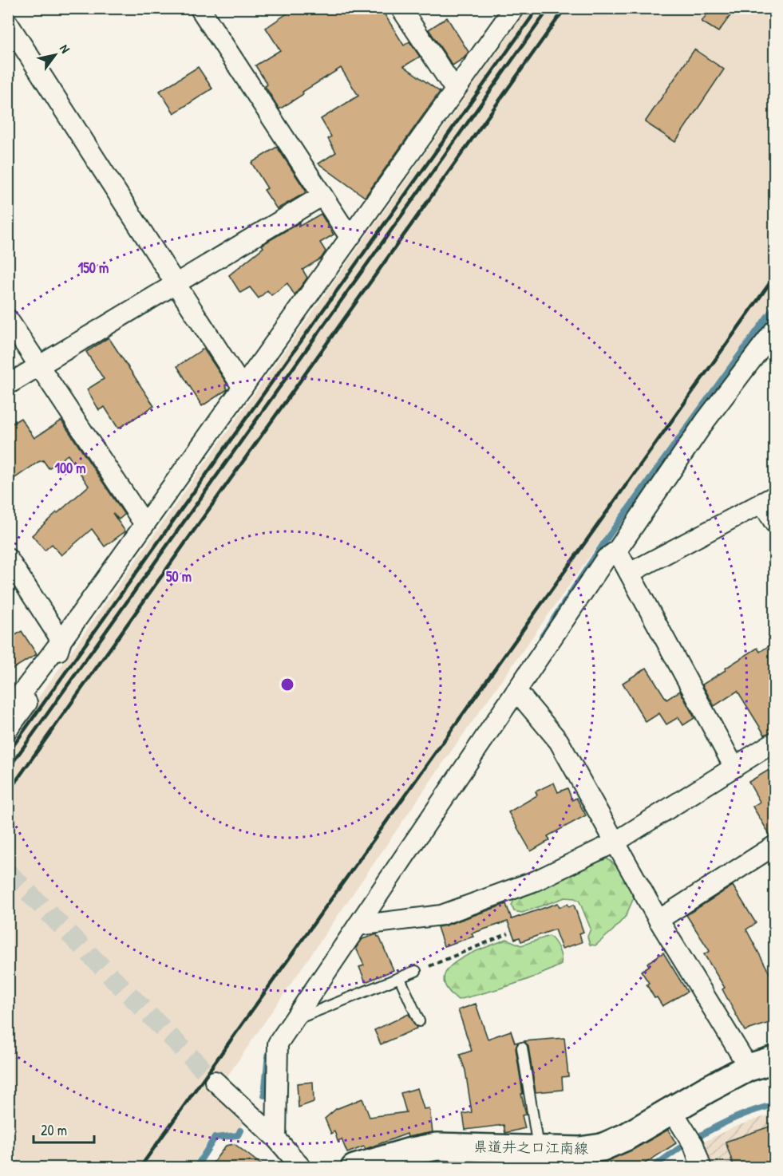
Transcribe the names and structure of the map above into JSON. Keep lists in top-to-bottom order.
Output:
{
  "streets": {
    "main road": ["県道井之口江南線"]
  },
  "scale_bar": "20 m",
  "north": "top right",
  "rings": ["150 m", "100 m", "50 m"]
}
